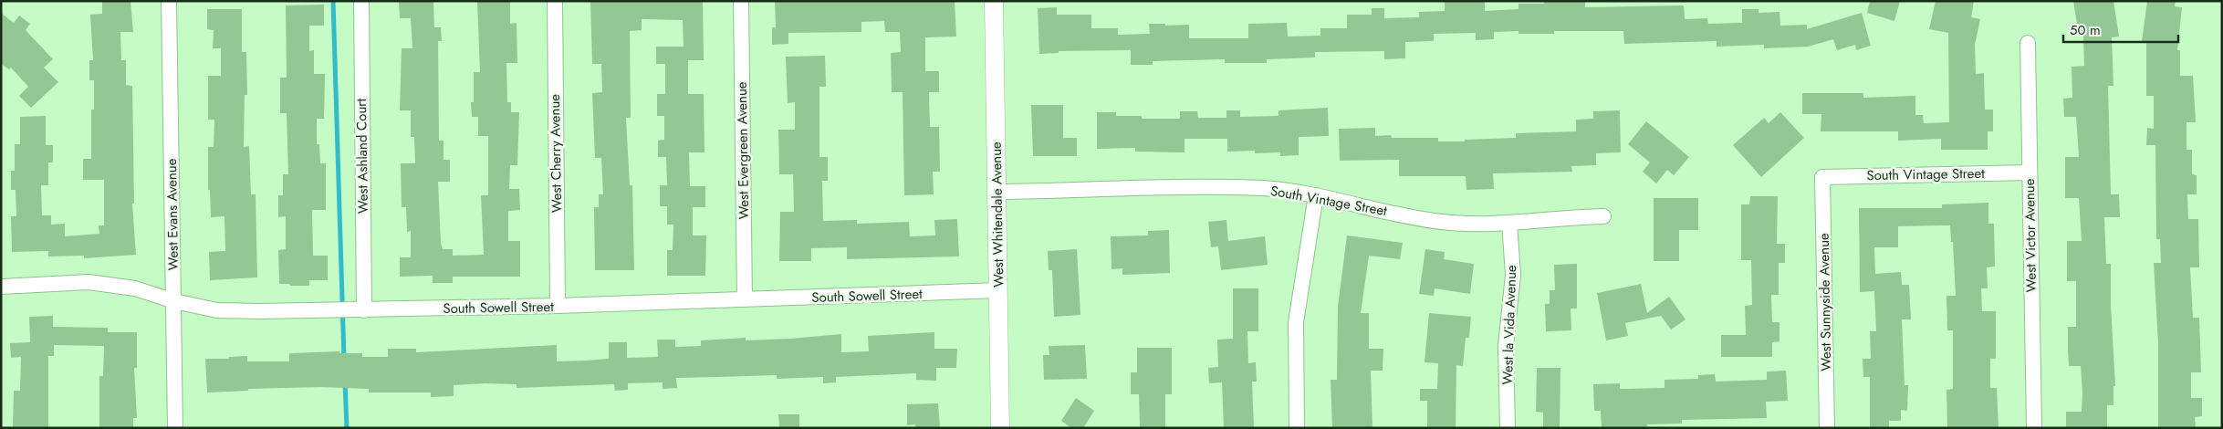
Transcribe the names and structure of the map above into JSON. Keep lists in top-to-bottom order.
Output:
{
  "streets": {
    "street": [
      "West Evergreen Avenue",
      "West Cherry Avenue",
      "West Ashland Court",
      "South Vintage Street",
      "West Evans Avenue",
      "West Whitendale Avenue",
      "West Victor Avenue",
      "South Sowell Street",
      "West Sunnyside Avenue",
      "West la Vida Avenue"
    ]
  },
  "crossings": [
    ["West Evergreen Avenue", "South Sowell Street"],
    ["West Cherry Avenue", "South Sowell Street"],
    ["West Ashland Court", "South Sowell Street"],
    ["South Vintage Street", "West Whitendale Avenue"],
    ["South Vintage Street", "West Victor Avenue"],
    ["South Vintage Street", "West Sunnyside Avenue"],
    ["South Vintage Street", "West la Vida Avenue"],
    ["West Evans Avenue", "South Sowell Street"],
    ["West Whitendale Avenue", "South Sowell Street"]
  ],
  "scale_bar": "50 m"
}
